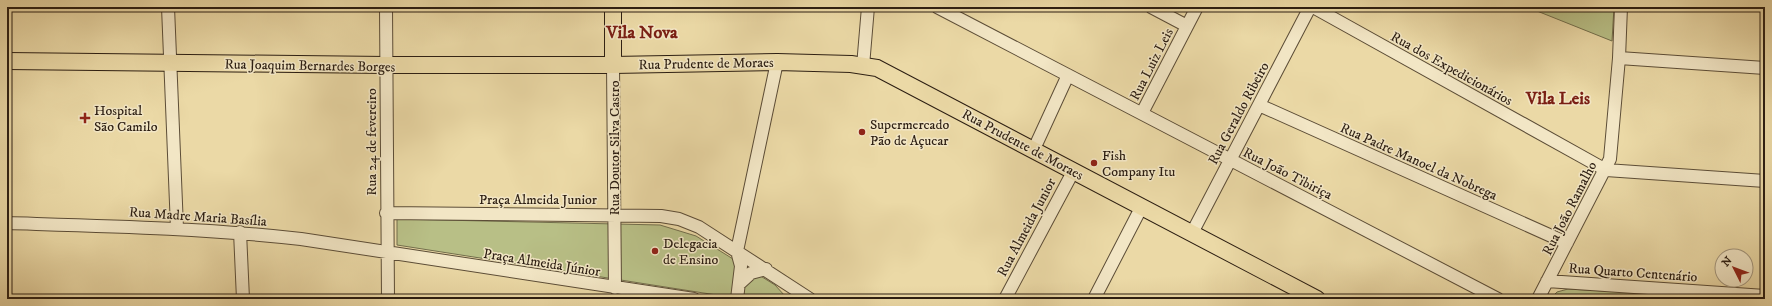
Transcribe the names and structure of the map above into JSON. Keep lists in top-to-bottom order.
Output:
{
  "streets": {
    "main road": ["Rua Prudente de Moraes", "Rua Joaquim Bernardes Borges", "Rua Doutor Silva Castro"],
    "street": [
      "Rua Luiz Leis",
      "Rua dos Expedicionários",
      "Rua Geraldo Ribeiro",
      "Rua 24 de fevereiro",
      "Rua Padre Manoel da Nobrega",
      "Rua João Tibiriça",
      "Praça Almeida Junior",
      "Rua João Ramalho",
      "Rua Madre Maria Basília",
      "Rua Almeida Junior",
      "Praça Almeida Júnior",
      "Rua Quarto Centenário"
    ]
  },
  "crossings": [
    ["Rua Prudente de Moraes", "Rua Joaquim Bernardes Borges"],
    ["Rua Prudente de Moraes", "Rua Geraldo Ribeiro"],
    ["Rua Prudente de Moraes", "Rua Doutor Silva Castro"],
    ["Rua Prudente de Moraes", "Rua Almeida Junior"],
    ["Rua Luiz Leis", "Rua João Tibiriça"],
    ["Rua Joaquim Bernardes Borges", "Rua 24 de fevereiro"],
    ["Rua Joaquim Bernardes Borges", "Rua Doutor Silva Castro"],
    ["Rua dos Expedicionários", "Rua Geraldo Ribeiro"],
    ["Rua dos Expedicionários", "Rua João Ramalho"],
    ["Rua Geraldo Ribeiro", "Rua Padre Manoel da Nobrega"],
    ["Rua Geraldo Ribeiro", "Rua João Tibiriça"],
    ["Rua 24 de fevereiro", "Praça Almeida Junior"],
    ["Rua 24 de fevereiro", "Rua Madre Maria Basília"],
    ["Rua 24 de fevereiro", "Praça Almeida Júnior"],
    ["Rua Doutor Silva Castro", "Praça Almeida Junior"],
    ["Rua Doutor Silva Castro", "Praça Almeida Júnior"],
    ["Rua Padre Manoel da Nobrega", "Rua João Ramalho"],
    ["Rua João Ramalho", "Rua Quarto Centenário"],
    ["Rua Madre Maria Basília", "Praça Almeida Júnior"]
  ],
  "districts": ["Vila Nova", "Vila Leis"],
  "places": {
    "health": ["Hospital São Camilo"],
    "other": ["Supermercado Pão de Açucar", "Fish Company Itu", "Delegacia de Ensino"]
  },
  "north": "top left"
}
